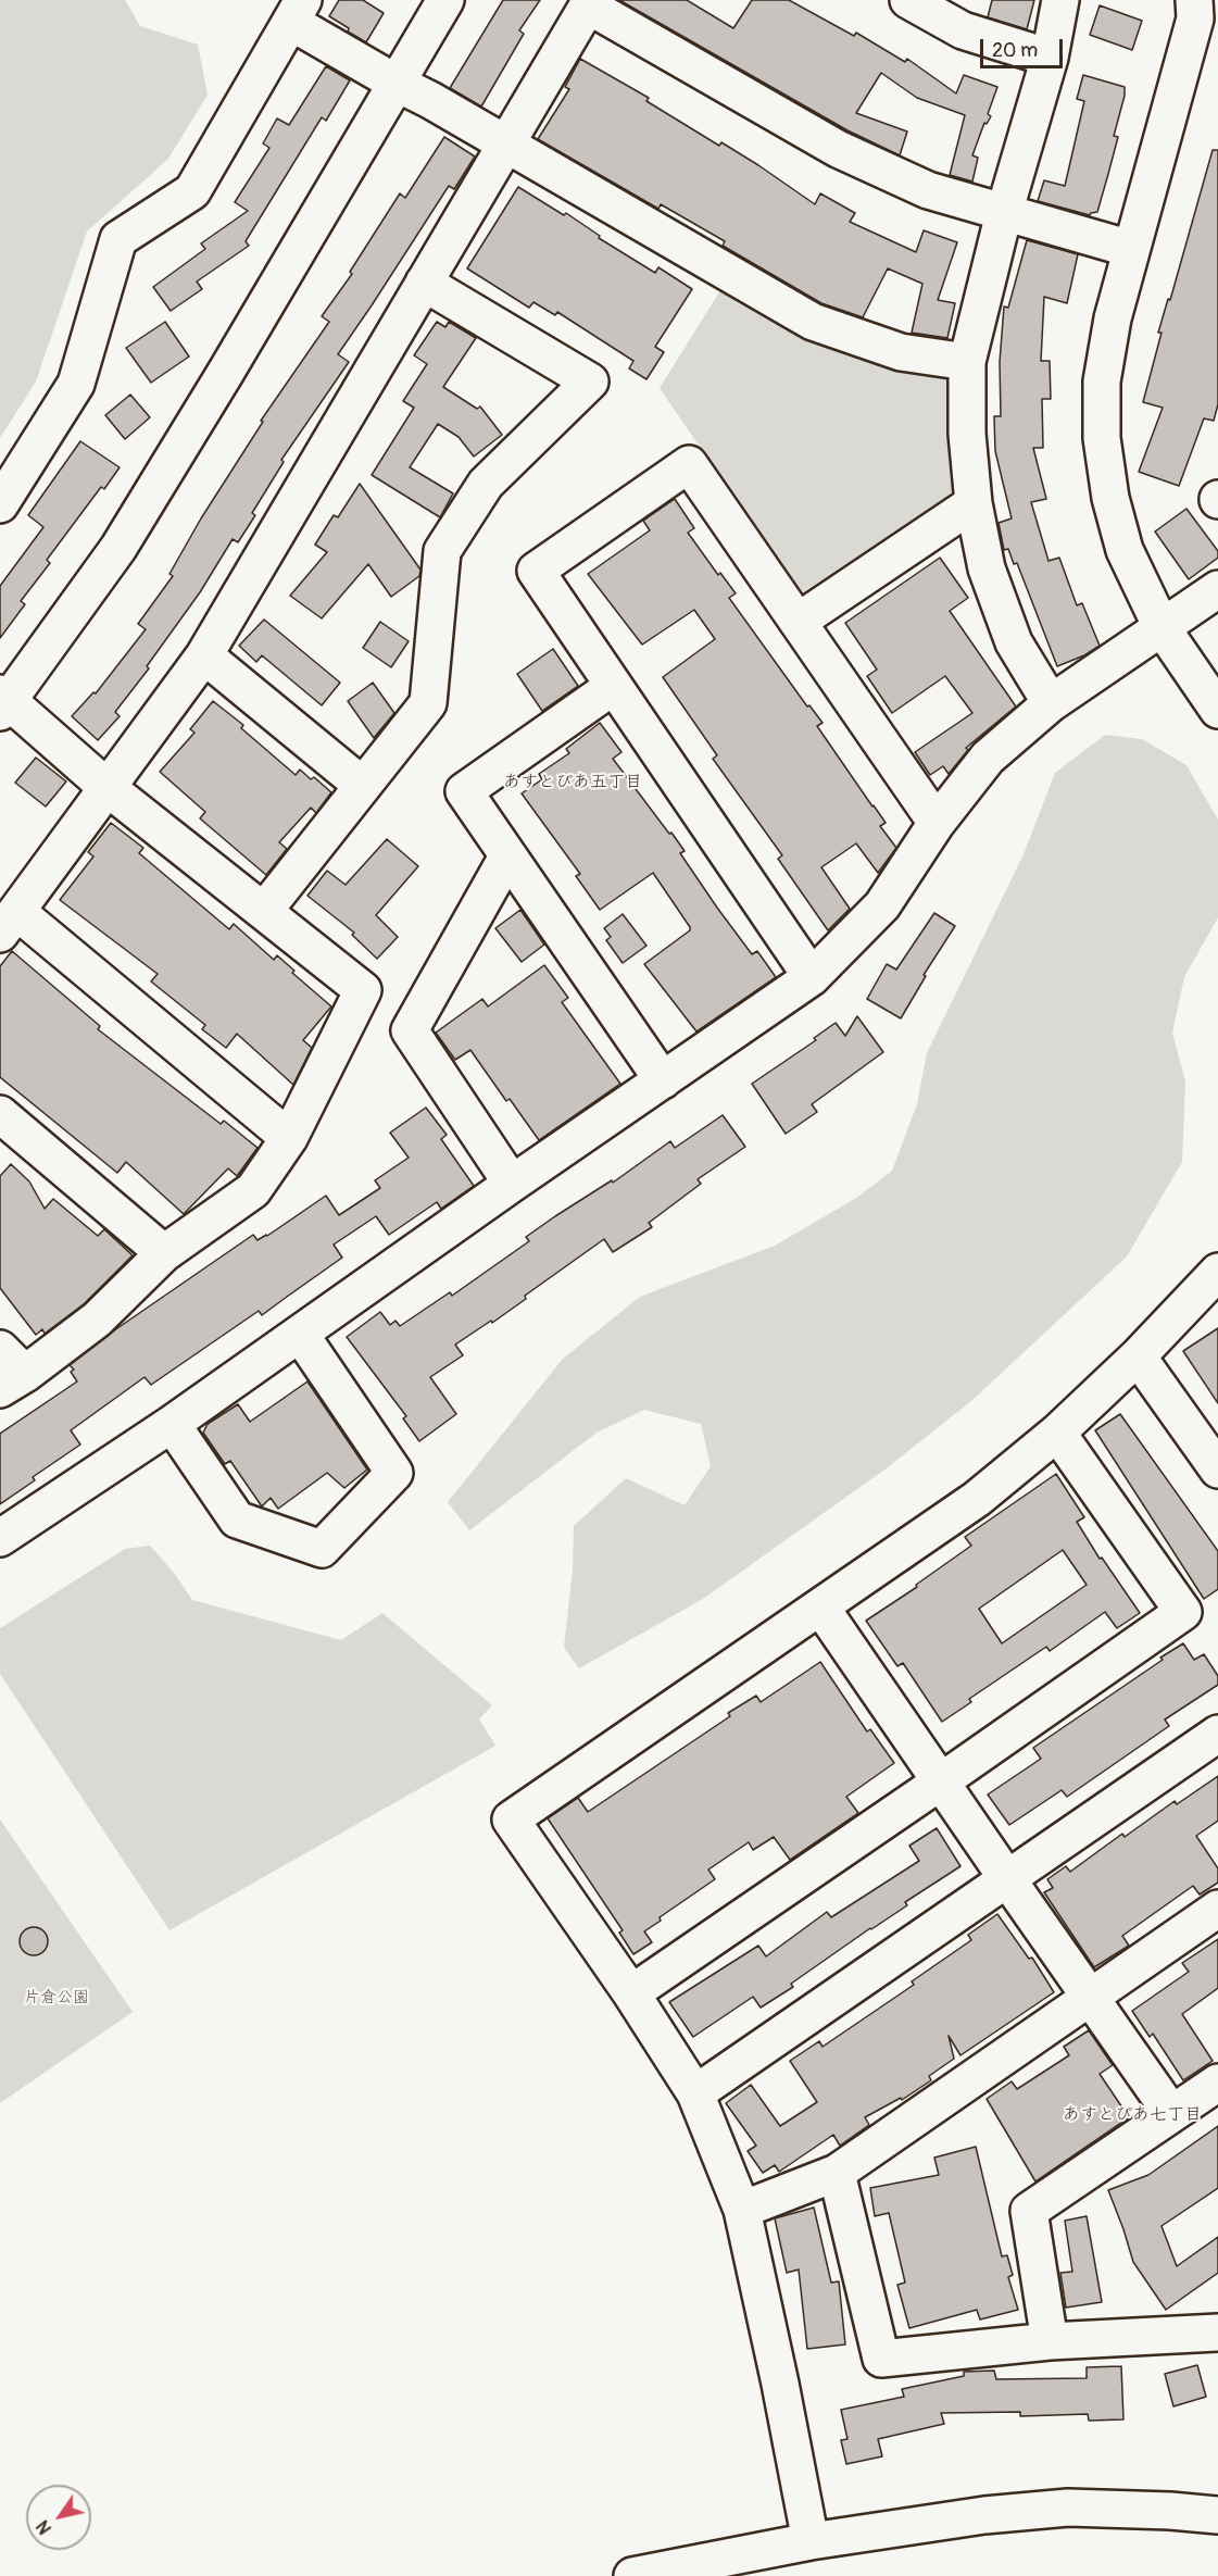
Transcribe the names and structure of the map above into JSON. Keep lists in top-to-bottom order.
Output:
{
  "districts": ["あすとぴあ五丁目", "あすとぴあ七丁目"],
  "parks": ["片倉公園"],
  "scale_bar": "20 m",
  "north": "bottom left"
}
